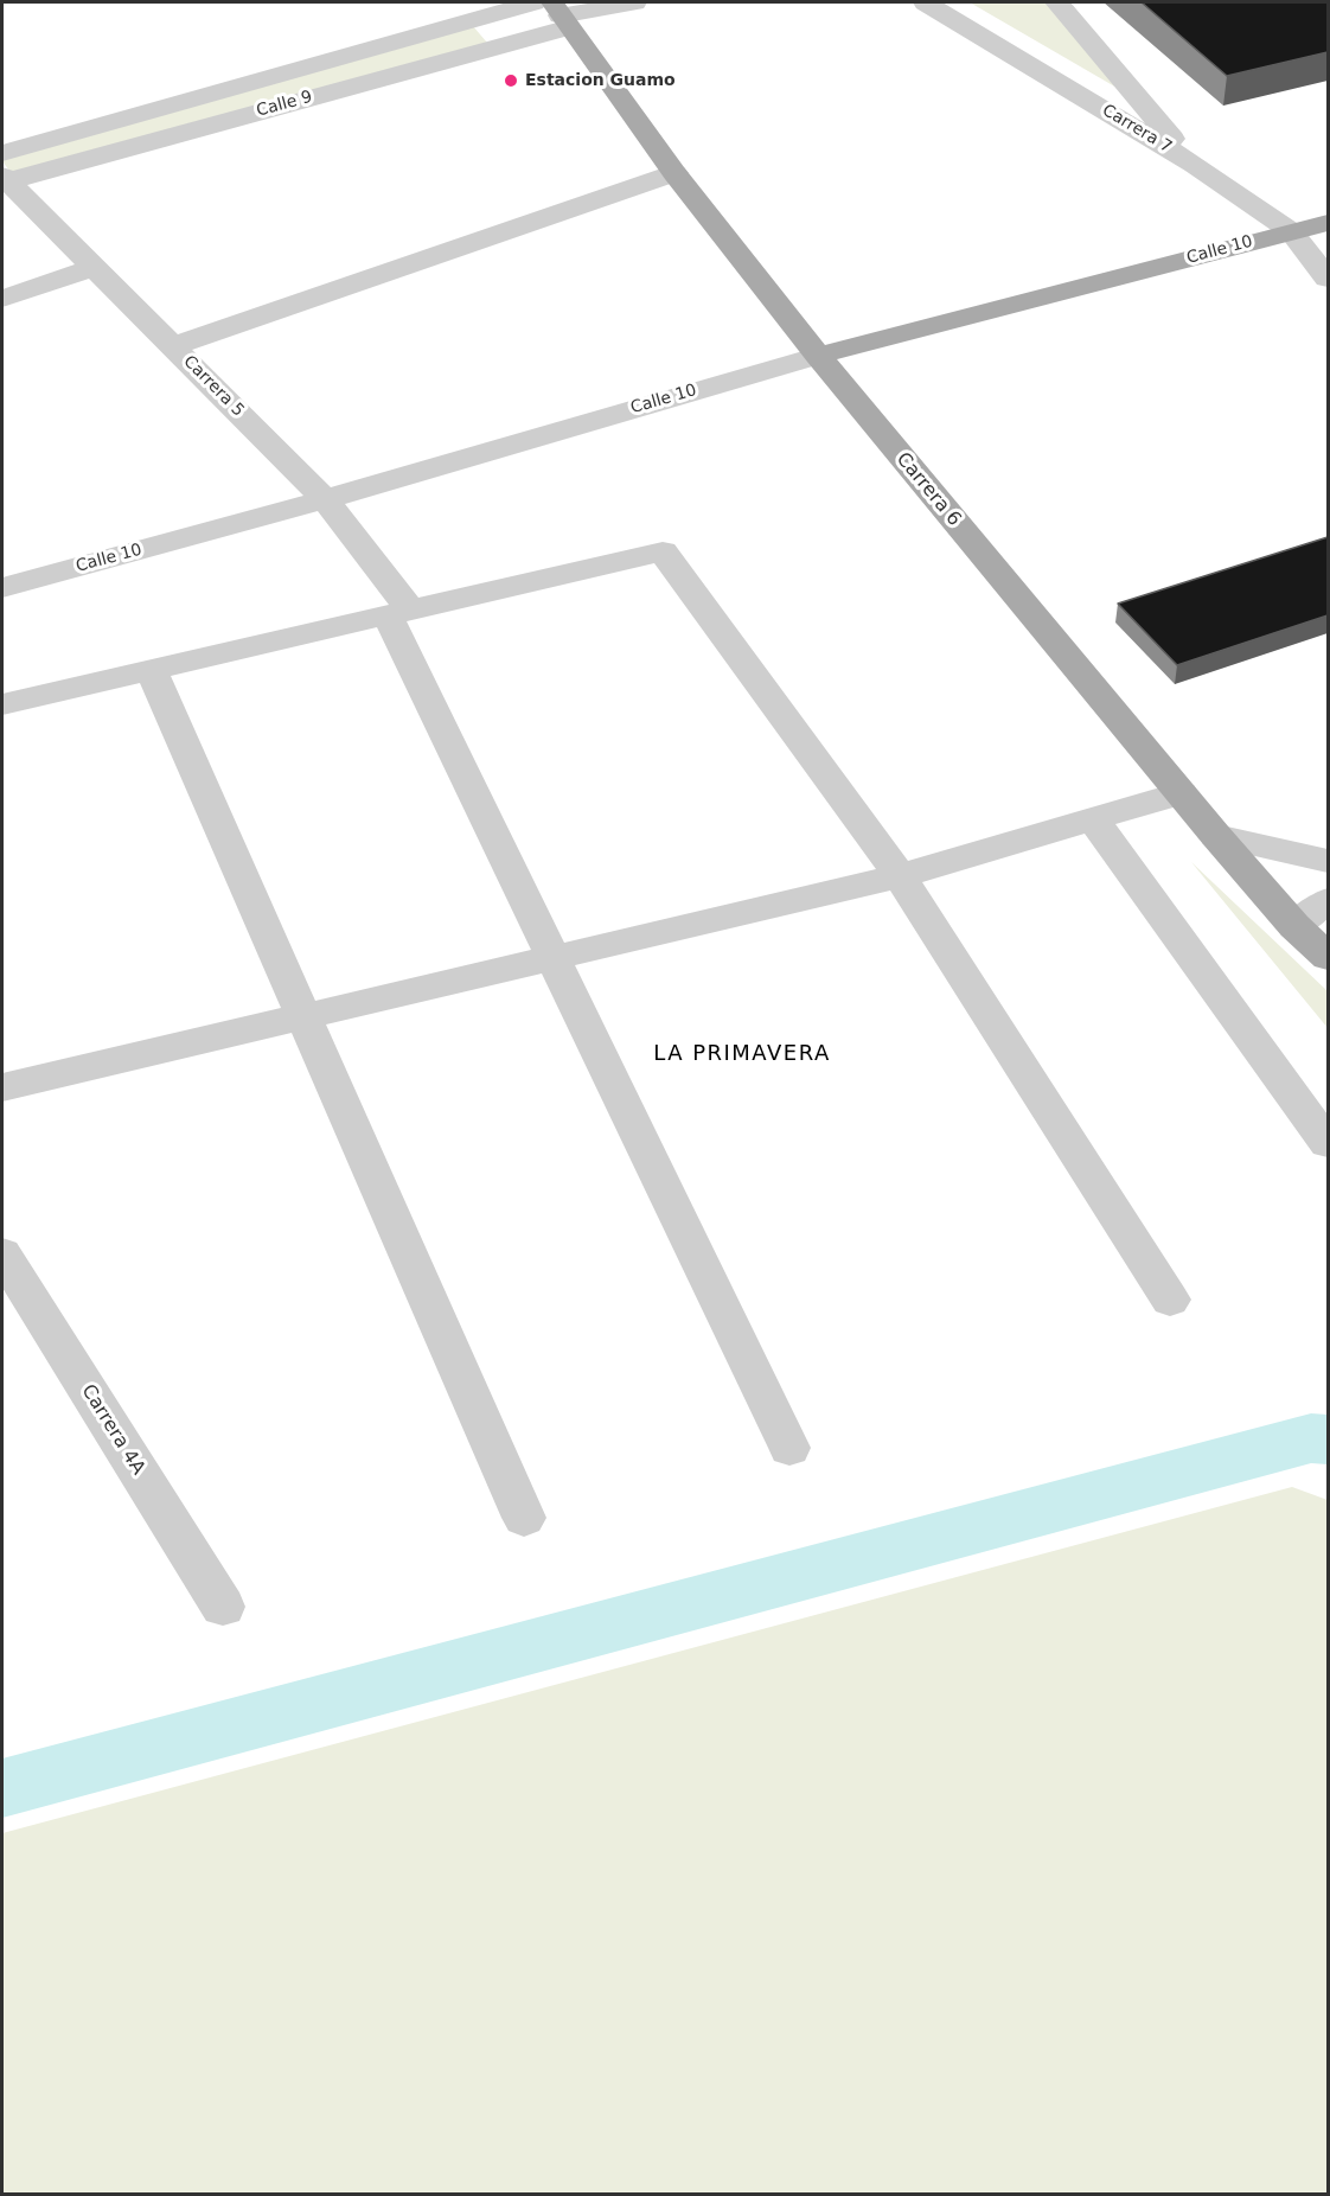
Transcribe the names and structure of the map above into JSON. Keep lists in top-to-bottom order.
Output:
{
  "streets": {
    "main road": ["Calle 10", "Carrera 6"],
    "street": [
      "Calle 9",
      "Carrera 7",
      "Carrera 5",
      "Carrera 4A"
    ]
  },
  "crossings": [
    ["Calle 9", "Carrera 5"],
    ["Calle 9", "Carrera 6"],
    ["Carrera 7", "Calle 10"],
    ["Calle 10", "Carrera 5"],
    ["Calle 10", "Carrera 6"]
  ],
  "districts": ["LA PRIMAVERA"],
  "places": ["Estacion Guamo"]
}
